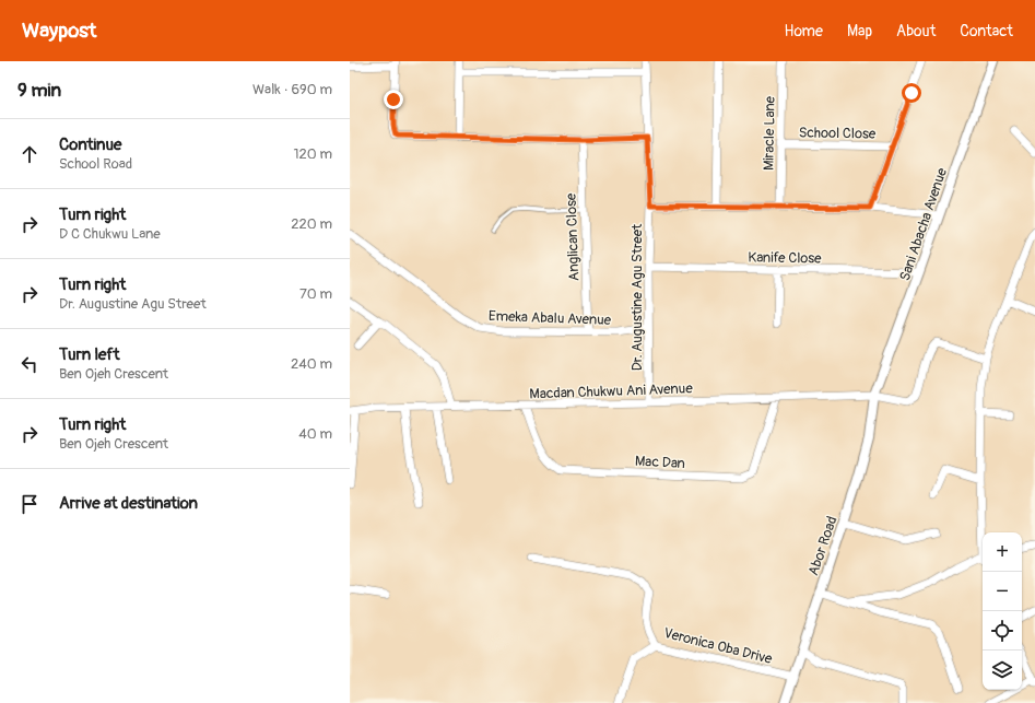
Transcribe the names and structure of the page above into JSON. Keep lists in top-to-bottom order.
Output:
{
  "streets": {
    "street": [
      "School Close",
      "Miracle Lane",
      "Sani Abacha Avenue",
      "Anglican Close",
      "Kanife Close",
      "Dr. Augustine Agu Street",
      "Emeka Abalu Avenue",
      "Macdan Chukwu Ani Avenue",
      "Mac Dan",
      "Abor Road",
      "Veronica Oba Drive"
    ]
  },
  "crossings": [
    ["School Close", "Miracle Lane"],
    ["Sani Abacha Avenue", "Kanife Close"],
    ["Sani Abacha Avenue", "Macdan Chukwu Ani Avenue"],
    ["Sani Abacha Avenue", "Abor Road"],
    ["Anglican Close", "Emeka Abalu Avenue"],
    ["Kanife Close", "Dr. Augustine Agu Street"],
    ["Dr. Augustine Agu Street", "Emeka Abalu Avenue"],
    ["Dr. Augustine Agu Street", "Macdan Chukwu Ani Avenue"],
    ["Macdan Chukwu Ani Avenue", "Mac Dan"],
    ["Macdan Chukwu Ani Avenue", "Abor Road"],
    ["Abor Road", "Veronica Oba Drive"]
  ],
  "page": {
    "header": "Waypost",
    "nav": [
      "Home",
      "Map",
      "About",
      "Contact"
    ],
    "heading": ["9 min", "Walk · 690 m"],
    "list": [
      ["Continue", "School Road", "120 m"],
      ["Turn right", "D C Chukwu Lane", "220 m"],
      ["Turn right", "Dr. Augustine Agu Street", "70 m"],
      ["Turn left", "Ben Ojeh Crescent", "240 m"],
      ["Turn right", "Ben Ojeh Crescent", "40 m"],
      "Arrive at destination"
    ],
    "map_buttons": ["+", "−"]
  }
}
